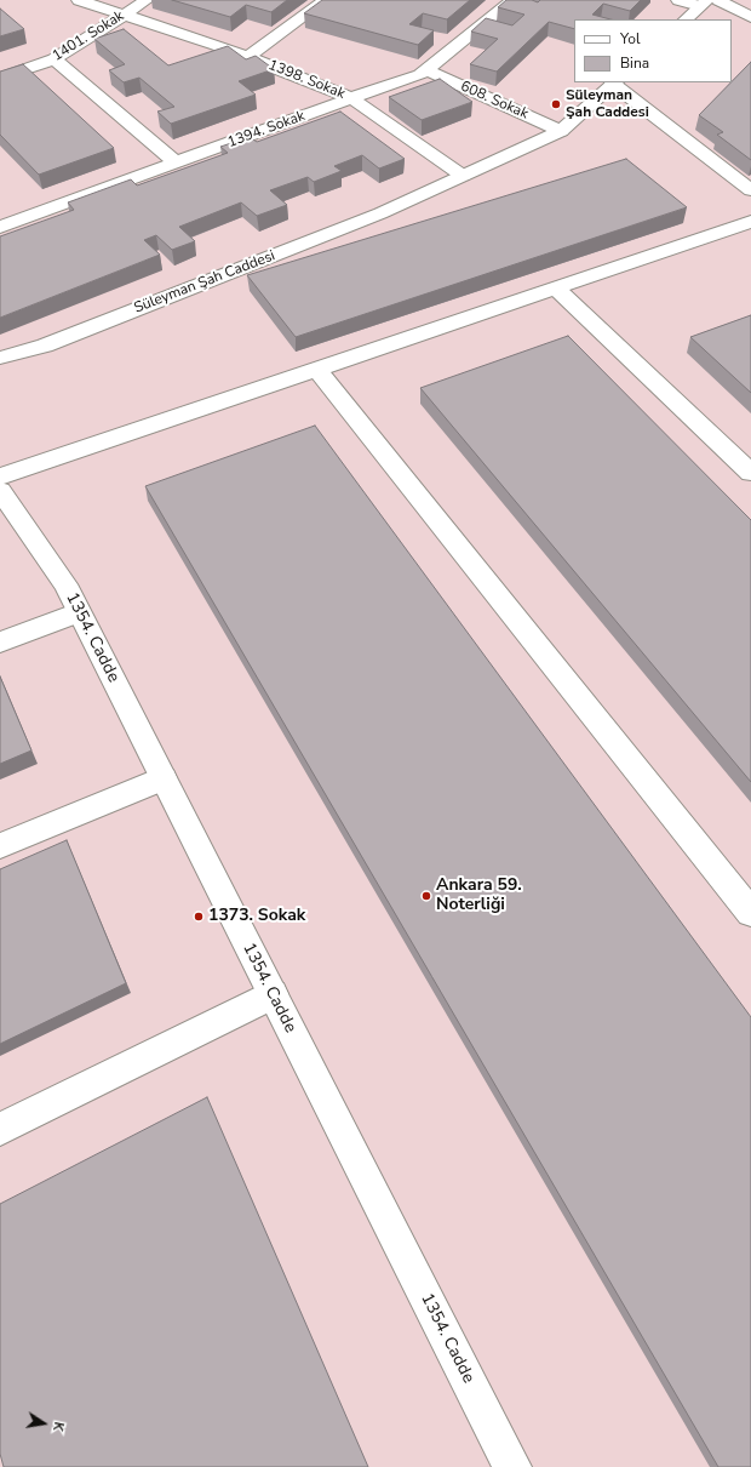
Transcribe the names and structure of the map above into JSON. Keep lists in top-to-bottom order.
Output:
{
  "streets": {
    "main road": [
      "1401. Sokak",
      "1398. Sokak",
      "608. Sokak",
      "1394. Sokak",
      "Süleyman Şah Caddesi",
      "1354. Cadde"
    ]
  },
  "crossings": [
    ["1401. Sokak", "1398. Sokak"],
    ["1398. Sokak", "1394. Sokak"],
    ["1398. Sokak", "Süleyman Şah Caddesi"],
    ["608. Sokak", "1394. Sokak"],
    ["608. Sokak", "Süleyman Şah Caddesi"]
  ],
  "places": ["Süleyman Şah Caddesi", "Ankara 59. Noterliği", "1373. Sokak"],
  "legend": ["Yol", "Bina"],
  "north": "right"
}
